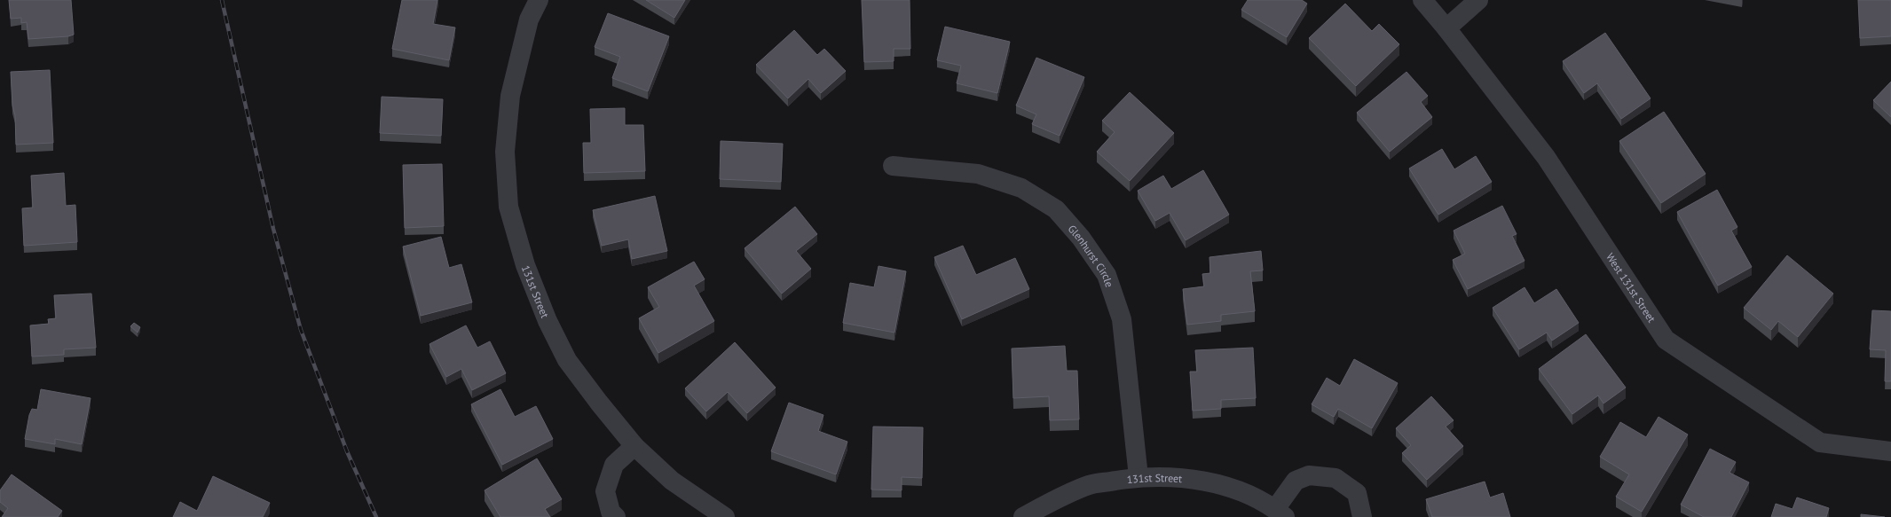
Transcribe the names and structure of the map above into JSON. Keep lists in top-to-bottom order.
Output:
{
  "streets": {
    "street": ["Glenhurst Circle", "West 131st Street", "131st Street"]
  },
  "crossings": [
    ["Glenhurst Circle", "131st Street"]
  ]
}
